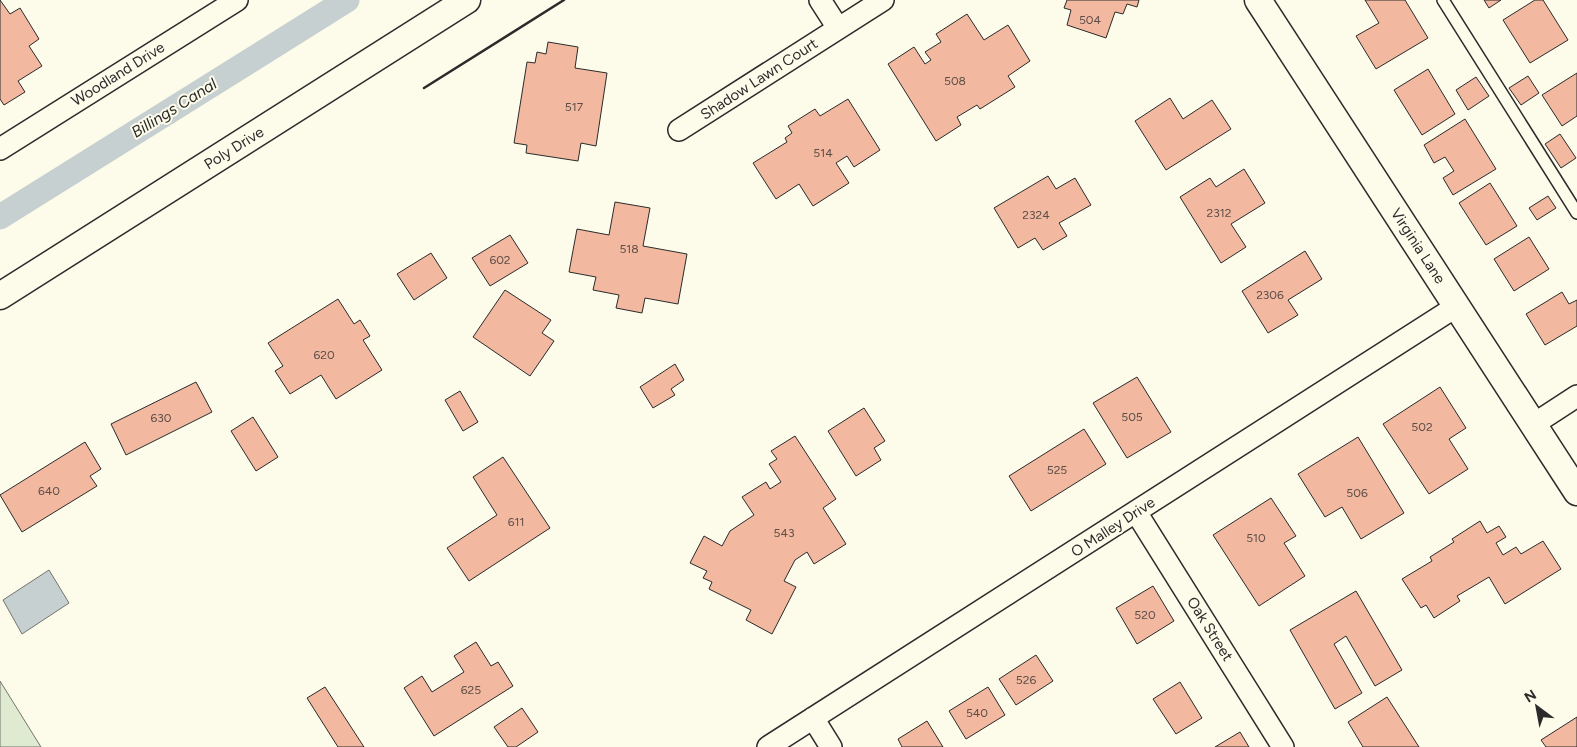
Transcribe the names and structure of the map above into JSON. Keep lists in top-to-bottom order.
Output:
{
  "streets": {
    "street": [
      "Woodland Drive",
      "Shadow Lawn Court",
      "Poly Drive",
      "Virginia Lane",
      "O Malley Drive",
      "Oak Street"
    ]
  },
  "crossings": [
    ["Virginia Lane", "O Malley Drive"],
    ["O Malley Drive", "Oak Street"]
  ],
  "water": ["Billings Canal"],
  "house_numbers": [
    "504",
    "508",
    "517",
    "514",
    "2312",
    "2324",
    "518",
    "602",
    "2306",
    "620",
    "505",
    "630",
    "502",
    "525",
    "640",
    "506",
    "611",
    "543",
    "510",
    "520",
    "526",
    "625",
    "540"
  ],
  "north": "top left"
}
